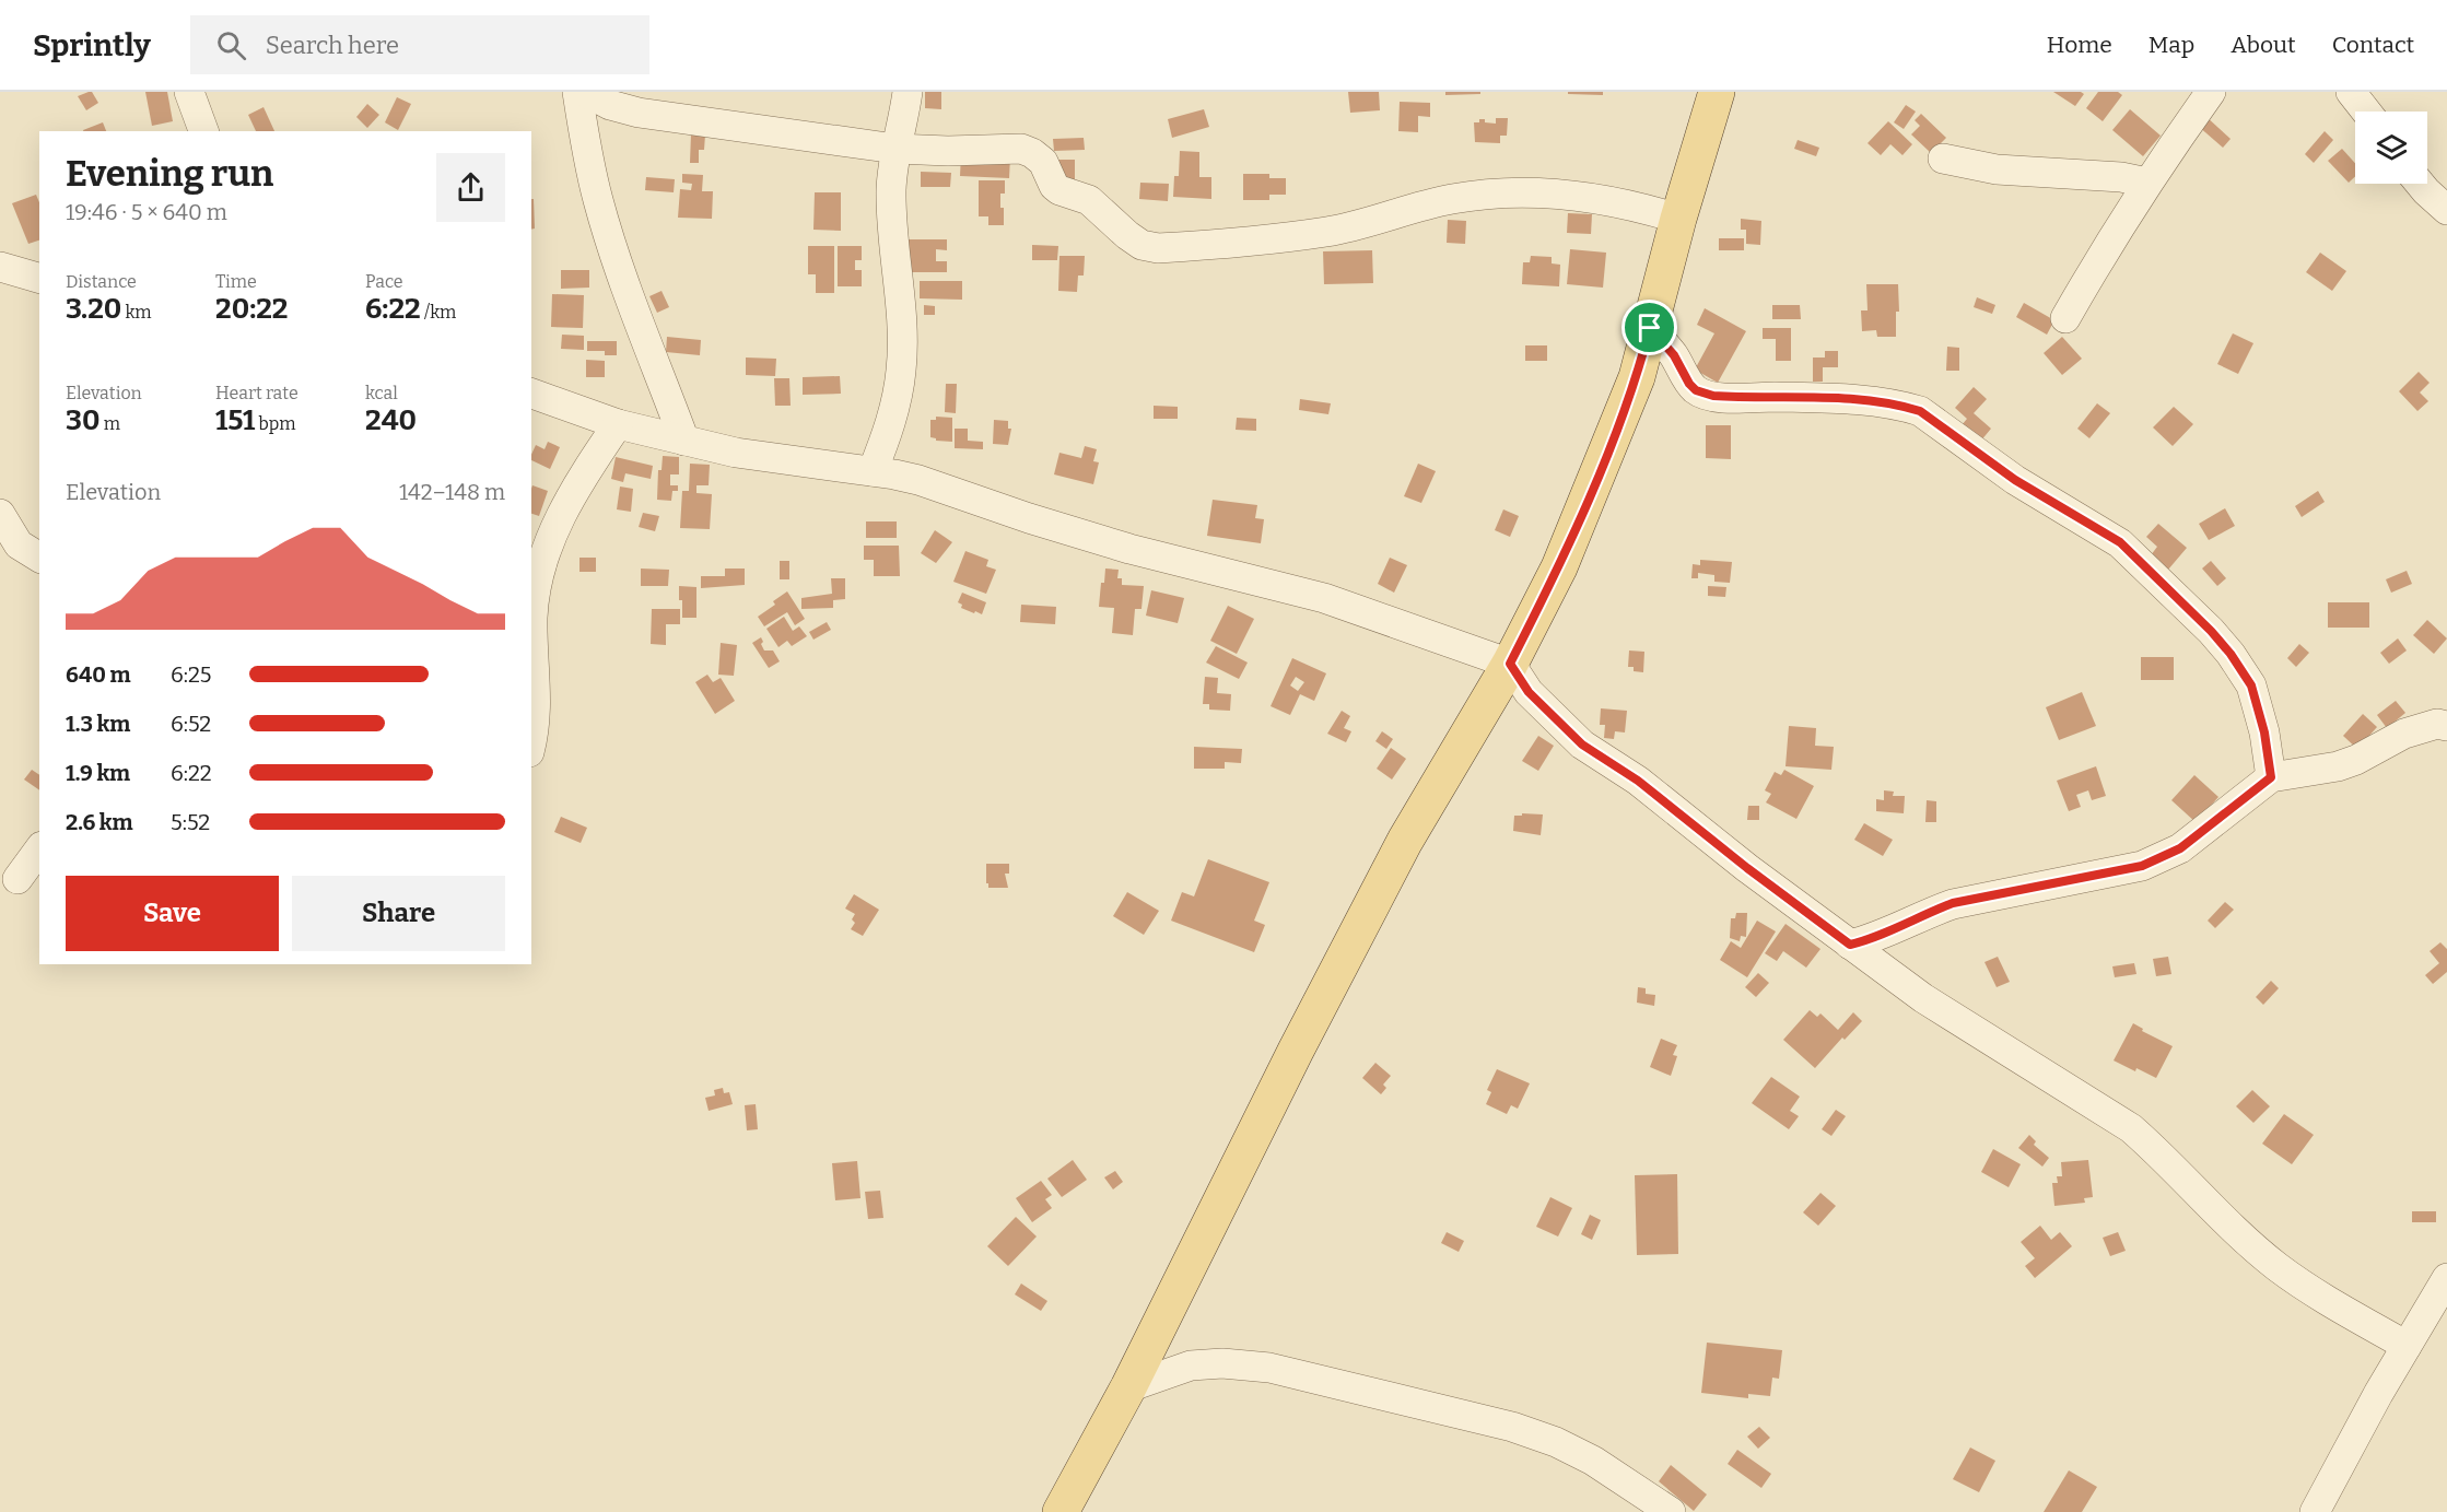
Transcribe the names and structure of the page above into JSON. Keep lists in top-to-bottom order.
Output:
{
  "page": {
    "header": "Sprintly",
    "search": "Search here",
    "nav": [
      "Home",
      "Map",
      "About",
      "Contact"
    ],
    "heading": ["Evening run", "19:46 · 5 × 640 m"],
    "stats": [
      ["Distance", "3.20 km"],
      ["Time", "20:22"],
      ["Pace", "6:22 /km"],
      ["Elevation", "30 m"],
      ["Heart rate", "151 bpm"],
      ["kcal", "240"]
    ],
    "chart": ["Elevation", "142–148 m"],
    "list": [
      {
        "name": "640 m",
        "note": "6:25"
      },
      {
        "name": "1.3 km",
        "note": "6:52"
      },
      {
        "name": "1.9 km",
        "note": "6:22"
      },
      {
        "name": "2.6 km",
        "note": "5:52"
      }
    ],
    "buttons": ["Save", "Share"]
  }
}
